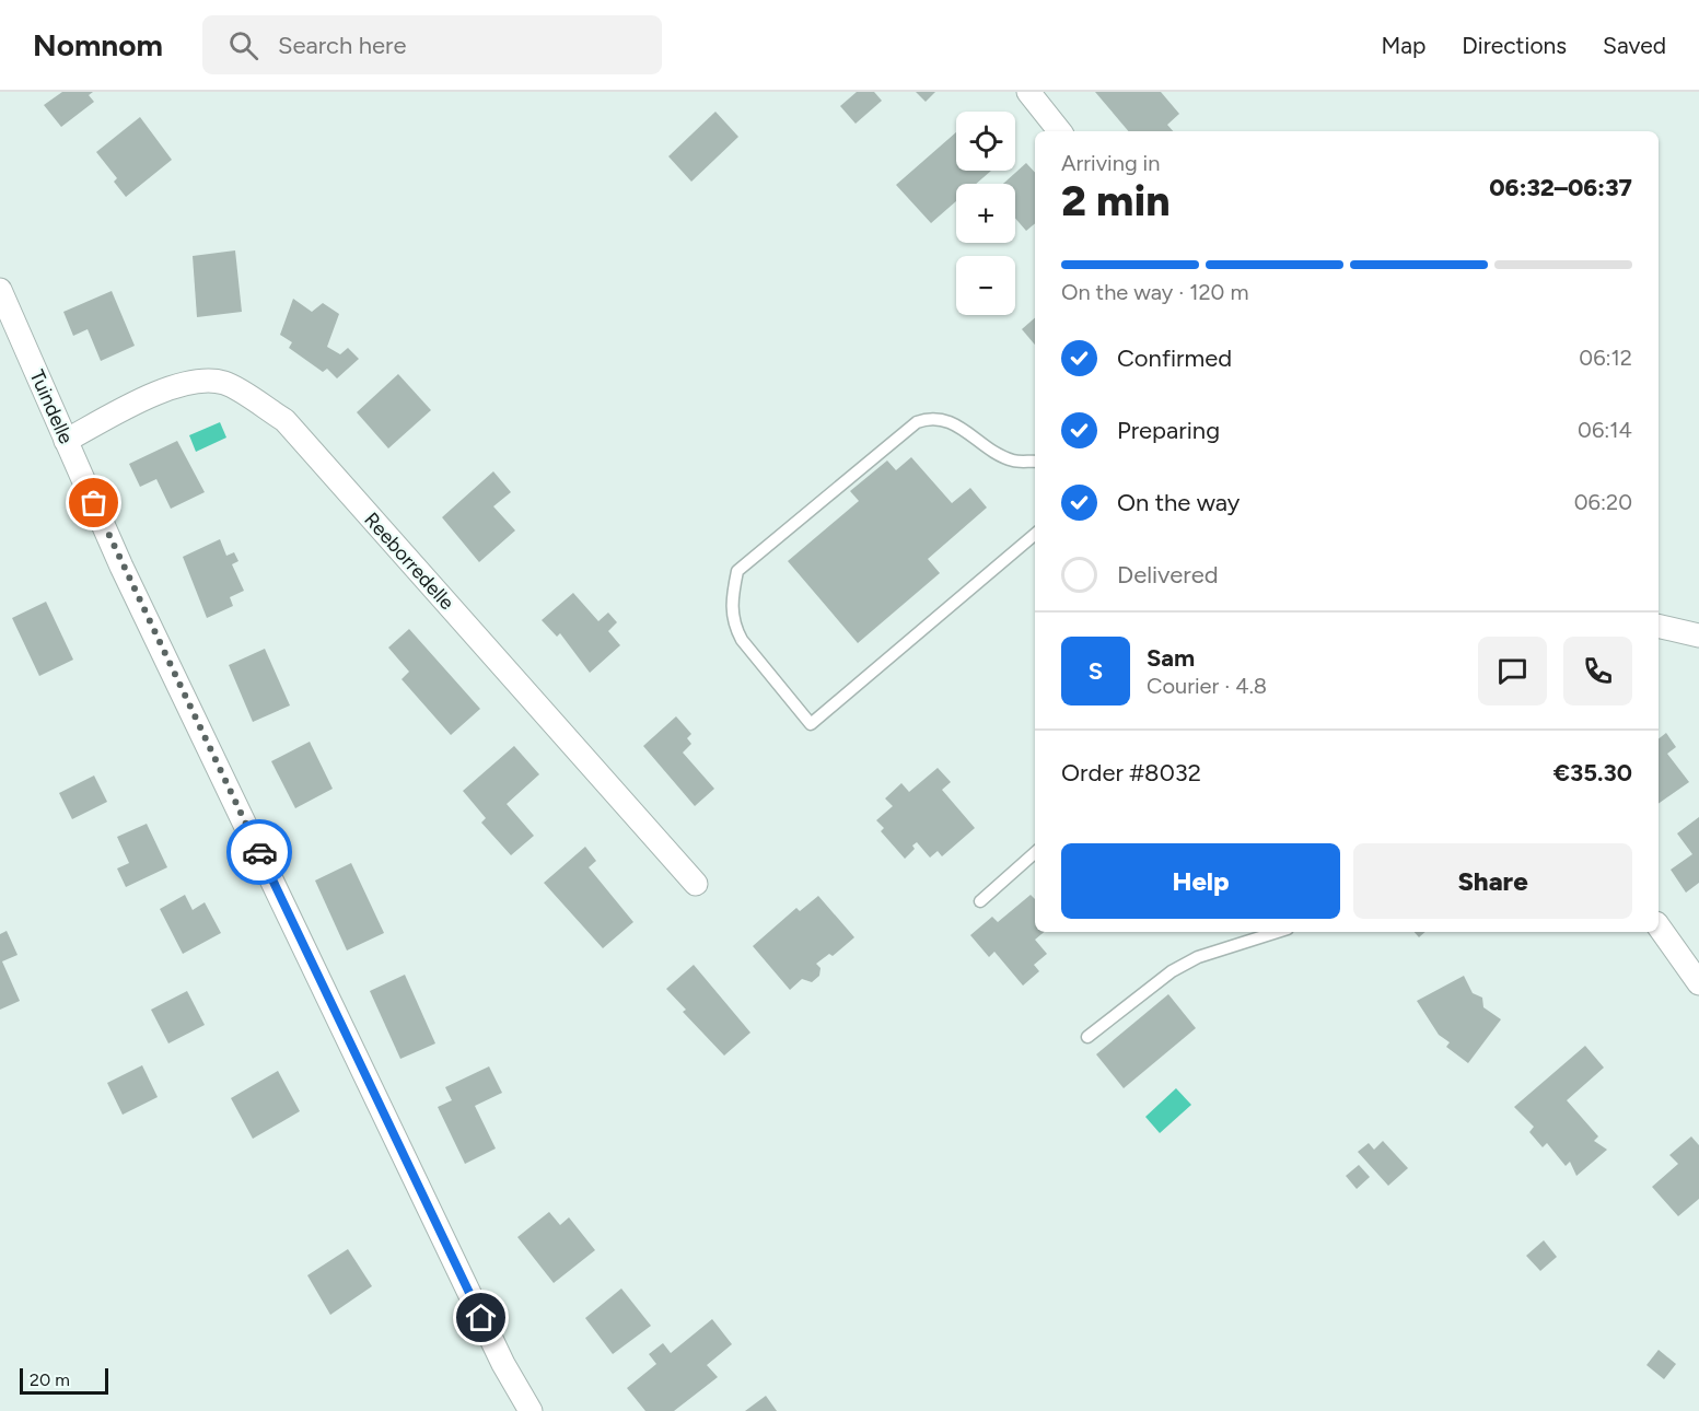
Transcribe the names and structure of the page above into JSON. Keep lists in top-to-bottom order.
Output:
{
  "streets": {
    "street": ["Tuindelle", "Reeborredelle"]
  },
  "crossings": [
    ["Tuindelle", "Reeborredelle"]
  ],
  "scale_bar": "20 m",
  "page": {
    "header": "Nomnom",
    "search": "Search here",
    "nav": ["Map", "Directions", "Saved"],
    "map_buttons": ["+", "−"],
    "heading": ["2 min", "Arriving in", "06:32–06:37"],
    "panel": [
      "Sam",
      "Courier · 4.8",
      "Order #8032",
      "€35.30"
    ],
    "bar": "On the way · 120 m",
    "list": [
      ["Confirmed", "06:12"],
      ["Preparing", "06:14"],
      ["On the way", "06:20"],
      "Delivered"
    ],
    "round": "S",
    "buttons": ["Help", "Share"],
    "scale": "20 m"
  }
}
